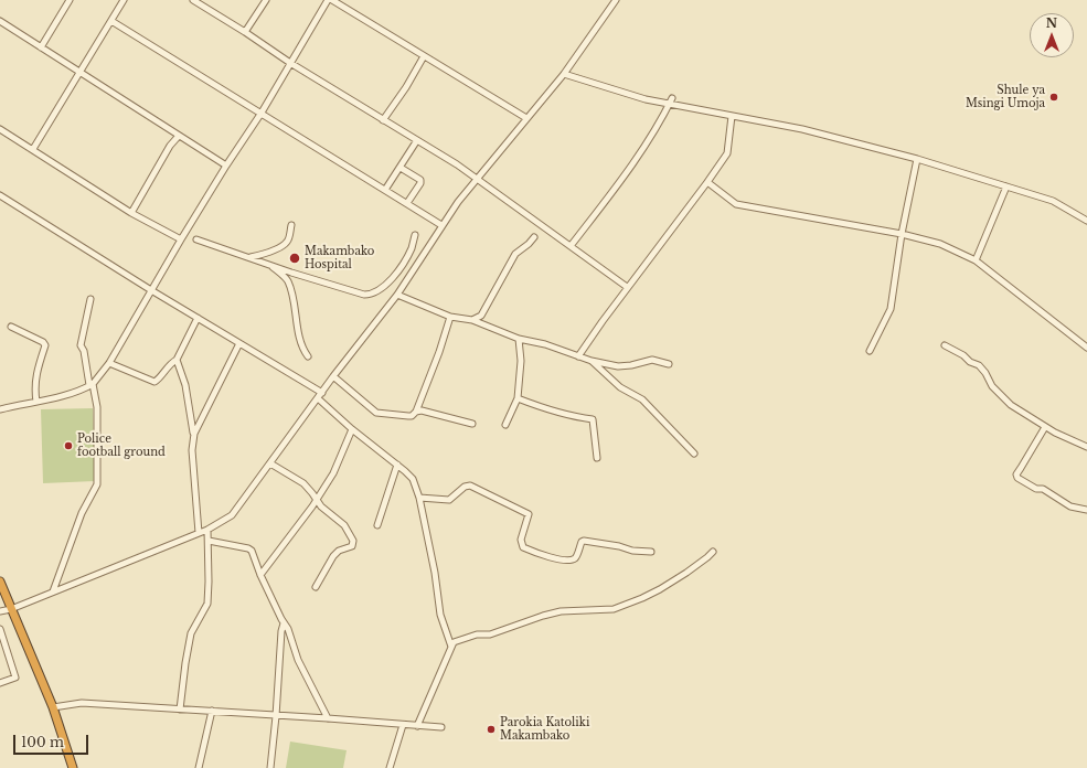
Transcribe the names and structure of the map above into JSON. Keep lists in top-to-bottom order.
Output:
{
  "places": [
    "Shule ya Msingi Umoja",
    "Makambako Hospital",
    "Police football ground",
    "Parokia Katoliki Makambako"
  ],
  "scale_bar": "100 m",
  "north": "top"
}
